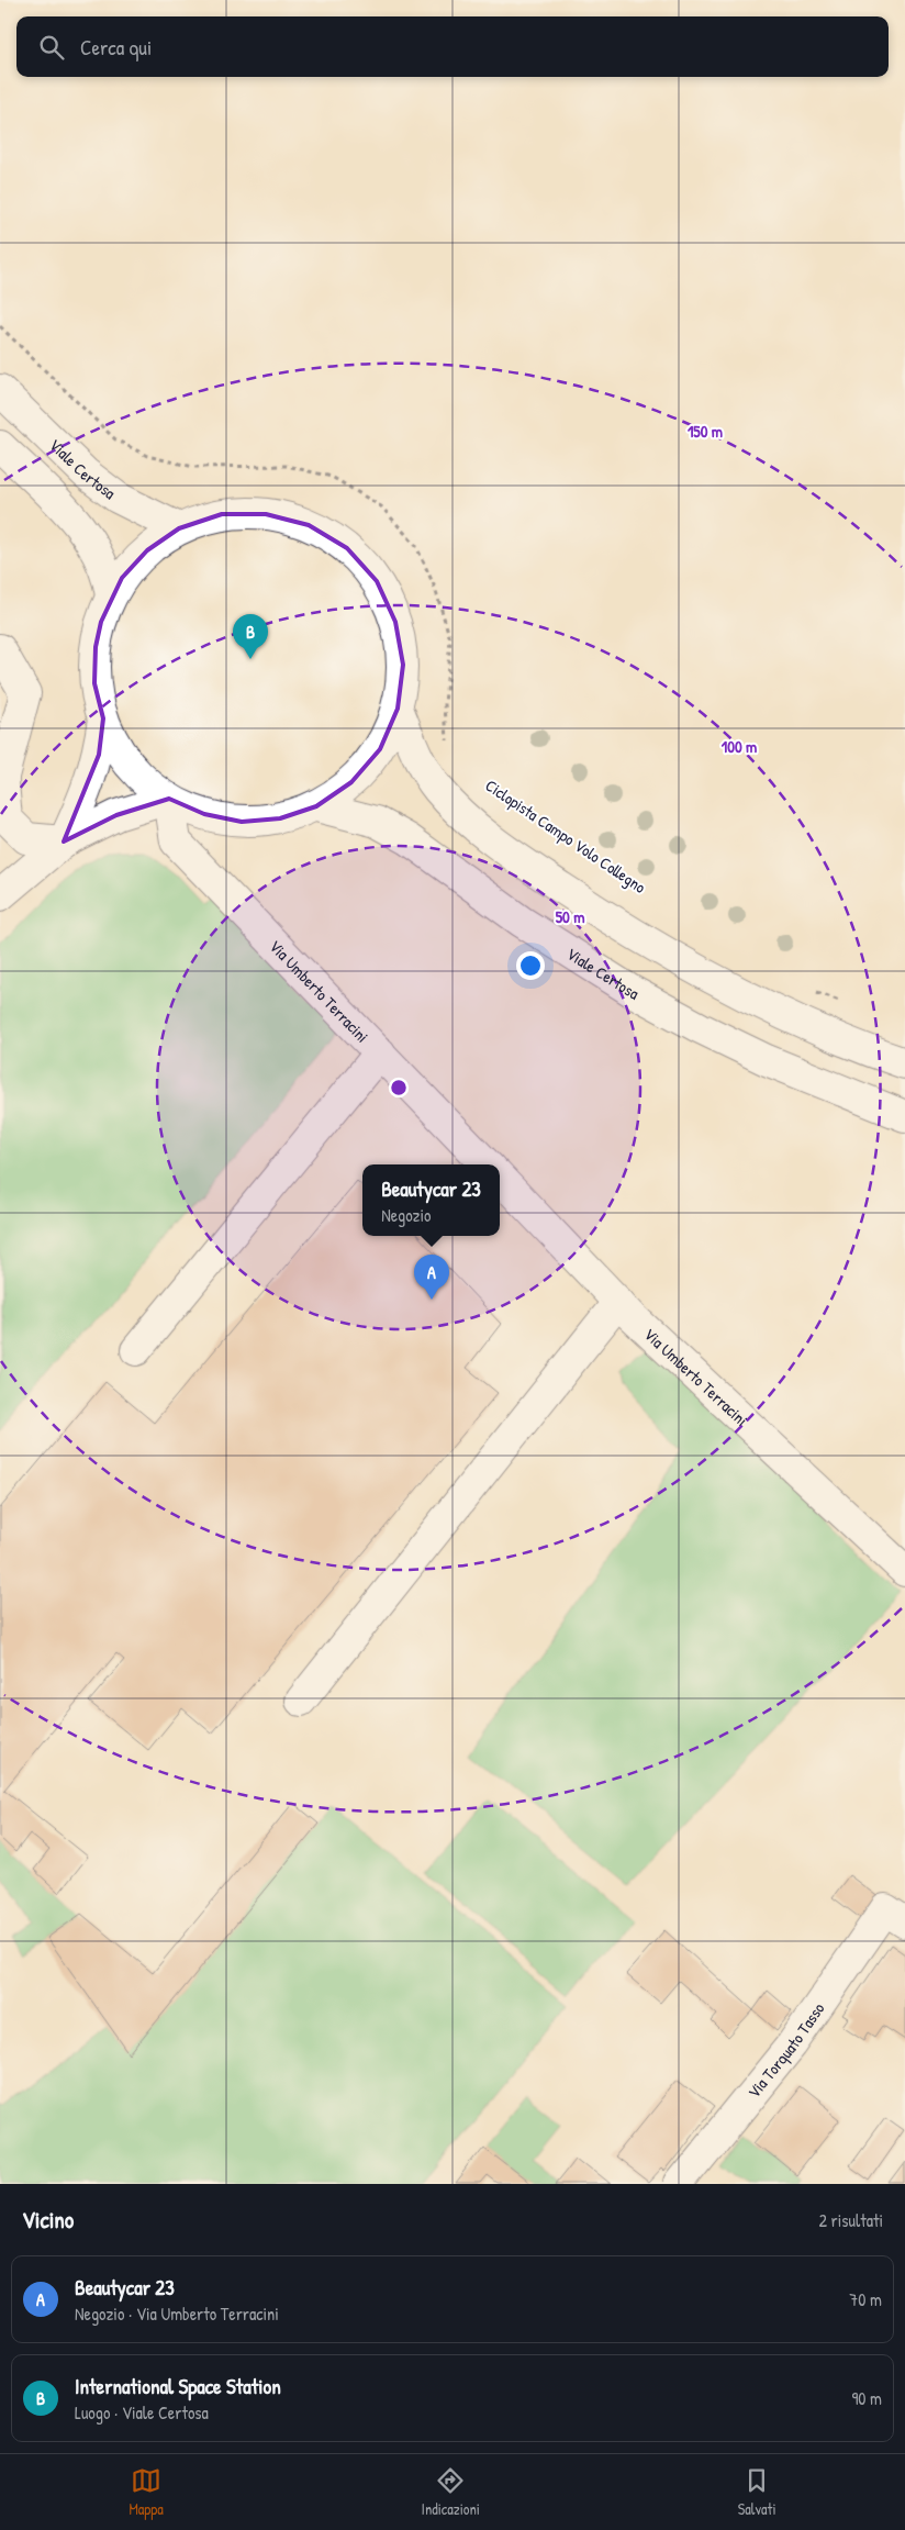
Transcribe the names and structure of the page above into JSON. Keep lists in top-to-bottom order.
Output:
{
  "streets": {
    "main road": ["Viale Certosa", "Via Umberto Terracini", "Via Torquato Tasso"]
  },
  "page": {
    "search": "Cerca qui",
    "pins": ["B", "A"],
    "popup": ["Beautycar 23", "Negozio"],
    "heading": ["Vicino", "2 risultati"],
    "list": [
      {
        "mark": "A",
        "name": "Beautycar 23",
        "note": "Negozio · Via Umberto Terracini",
        "value": "70 m"
      },
      {
        "mark": "B",
        "name": "International Space Station",
        "note": "Luogo · Viale Certosa",
        "value": "90 m"
      }
    ],
    "nav": ["Mappa", "Indicazioni", "Salvati"]
  },
  "rings": ["150 m", "100 m", "50 m"]
}
